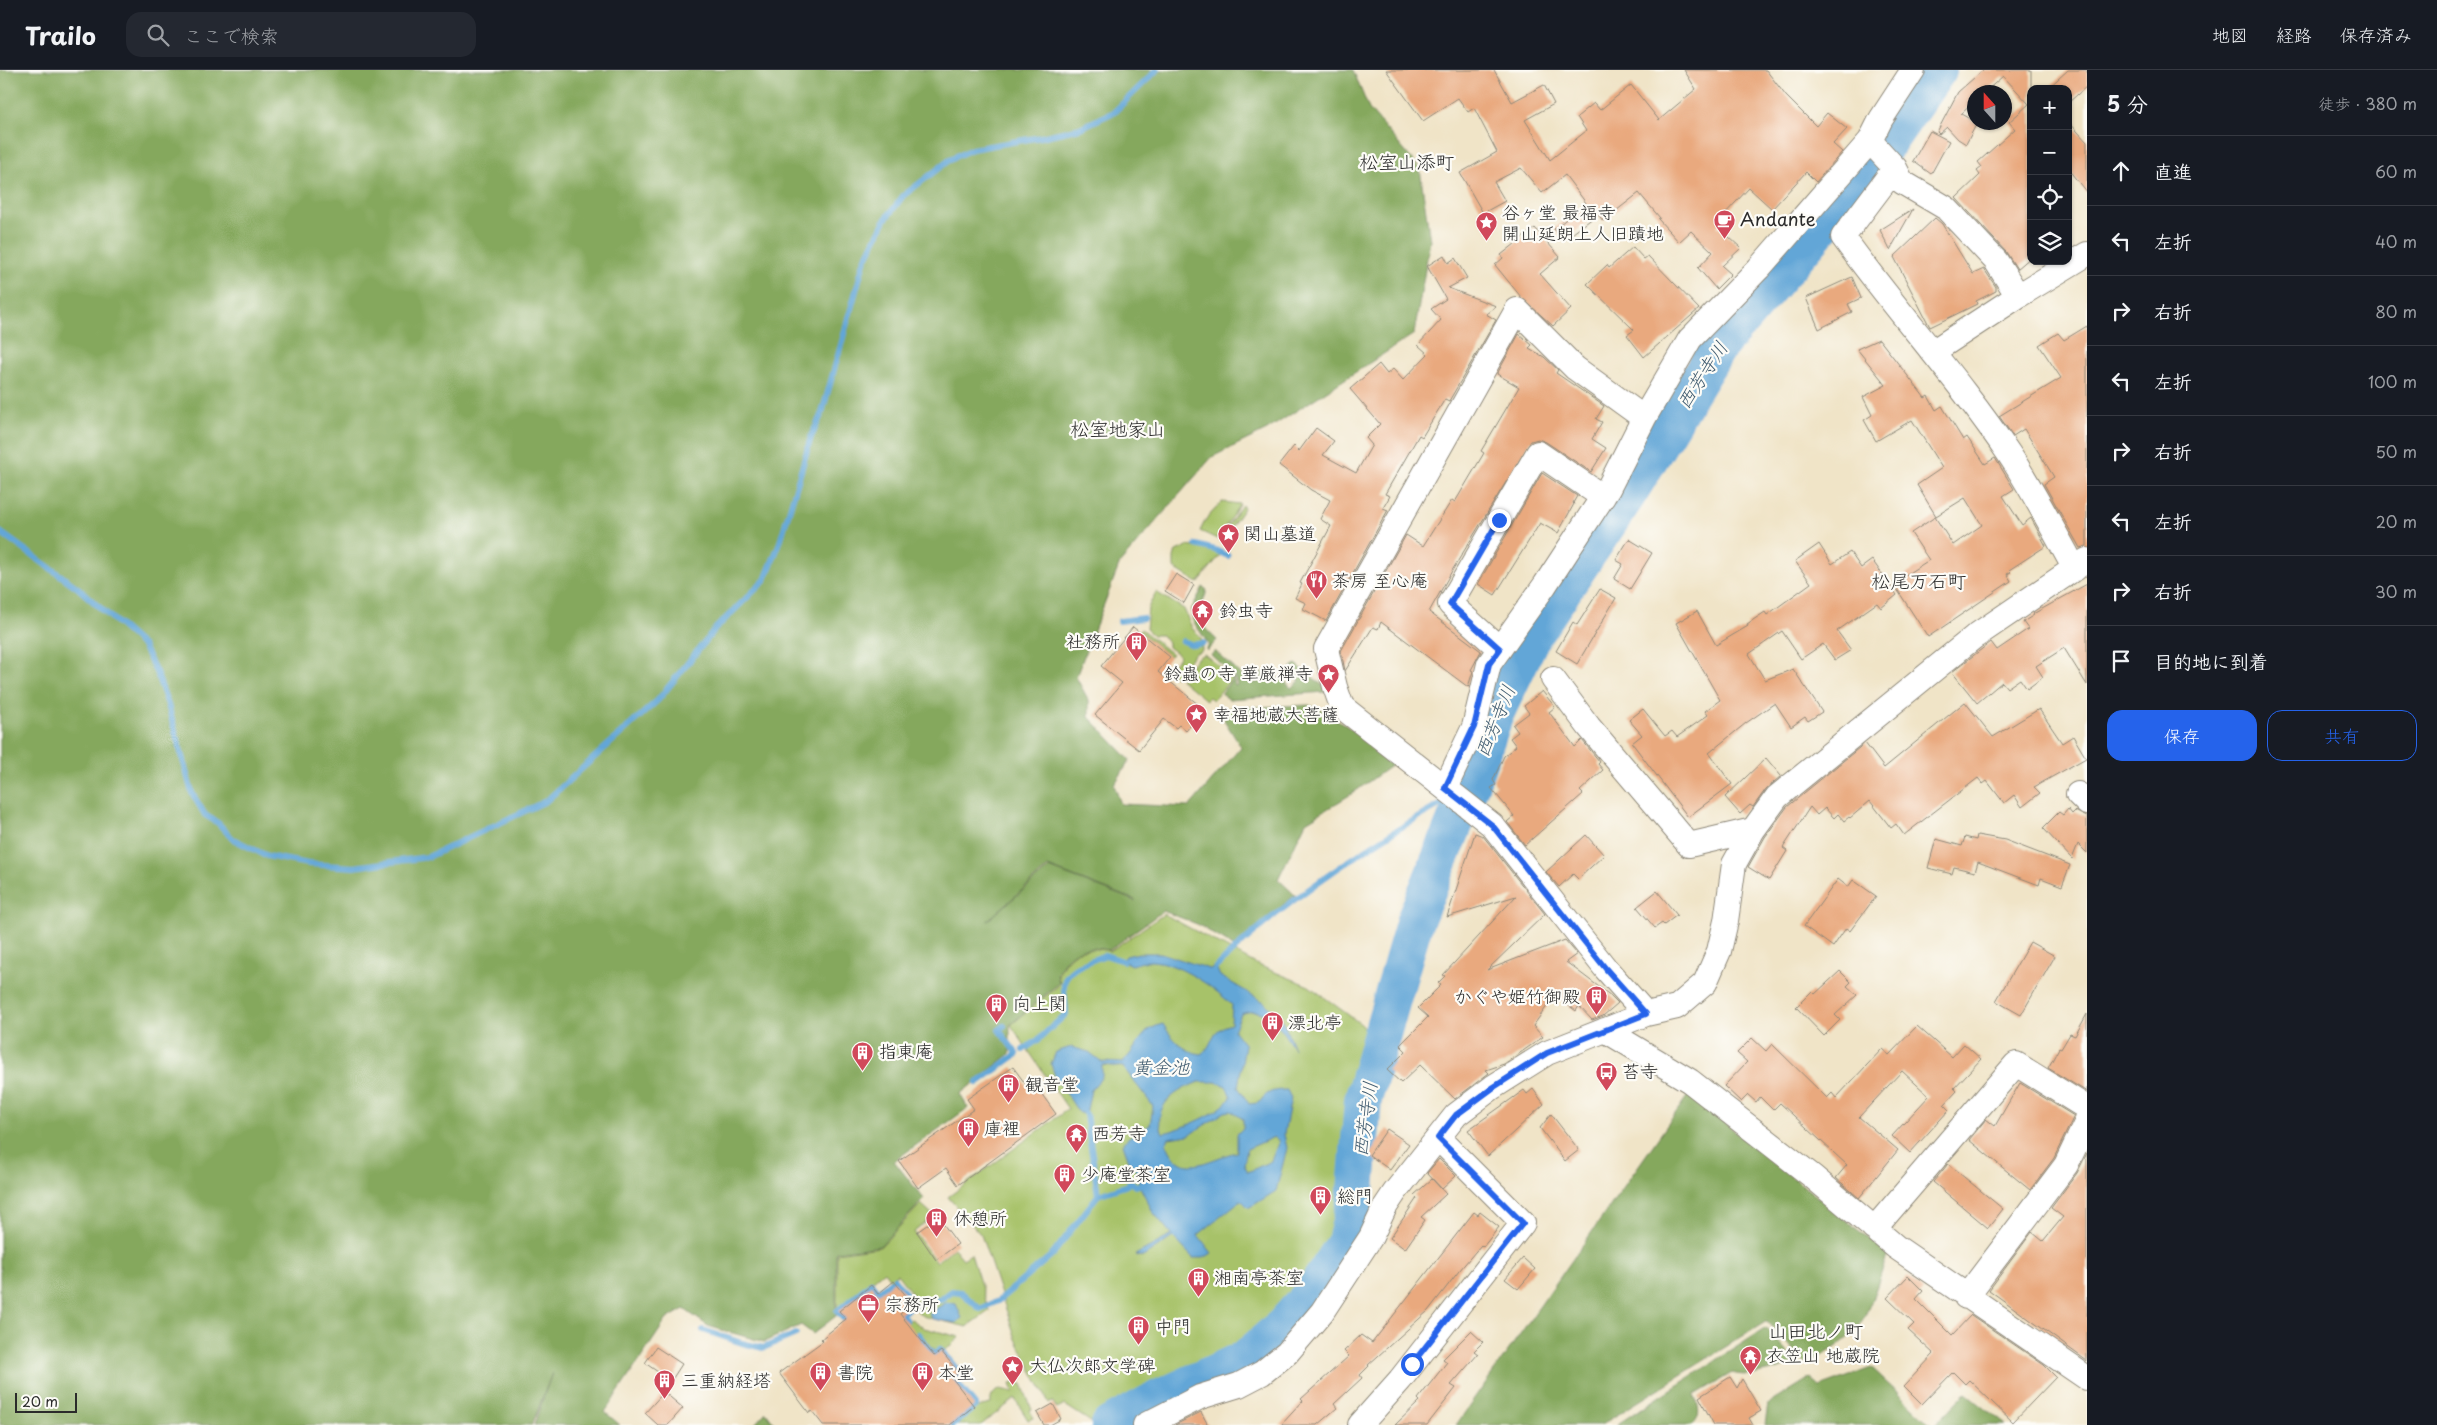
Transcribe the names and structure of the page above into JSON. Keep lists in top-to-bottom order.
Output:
{
  "districts": [
    "松室山添町",
    "松室地家山",
    "松尾万石町",
    "山田北ノ町"
  ],
  "water": ["西芳寺川", "黄金池"],
  "places": {
    "cafe": ["Andante"],
    "place": [
      "谷ヶ堂 最福寺 開山延朗上人旧蹟地",
      "関山墓道",
      "鈴蟲の寺 華厳禅寺",
      "幸福地蔵大菩薩",
      "大仏次郎文学碑"
    ],
    "restaurant": ["茶房 至心庵"],
    "temple": ["鈴虫寺", "西芳寺", "衣笠山 地蔵院"],
    "building": [
      "社務所",
      "かぐや姫竹御殿",
      "向上関",
      "漂北亭",
      "指東庵",
      "観音堂",
      "庫裡",
      "少庵堂茶室",
      "総門",
      "休憩所",
      "湘南亭茶室",
      "中門",
      "書院",
      "本堂",
      "三重納経塔"
    ],
    "bus stop": ["苔寺"],
    "office": ["宗務所"]
  },
  "scale_bar": "20 m",
  "north": "top",
  "page": {
    "header": "Trailo",
    "search": "ここで検索",
    "nav": ["地図", "経路", "保存済み"],
    "heading": ["5 分", "徒歩 · 380 m"],
    "map_buttons": ["+", "−"],
    "list": [
      ["直進", "60 m"],
      ["左折", "40 m"],
      ["右折", "80 m"],
      ["左折", "100 m"],
      ["右折", "50 m"],
      ["左折", "20 m"],
      ["右折", "30 m"],
      "目的地に到着"
    ],
    "buttons": ["保存", "共有"],
    "scale": "20 m"
  }
}
